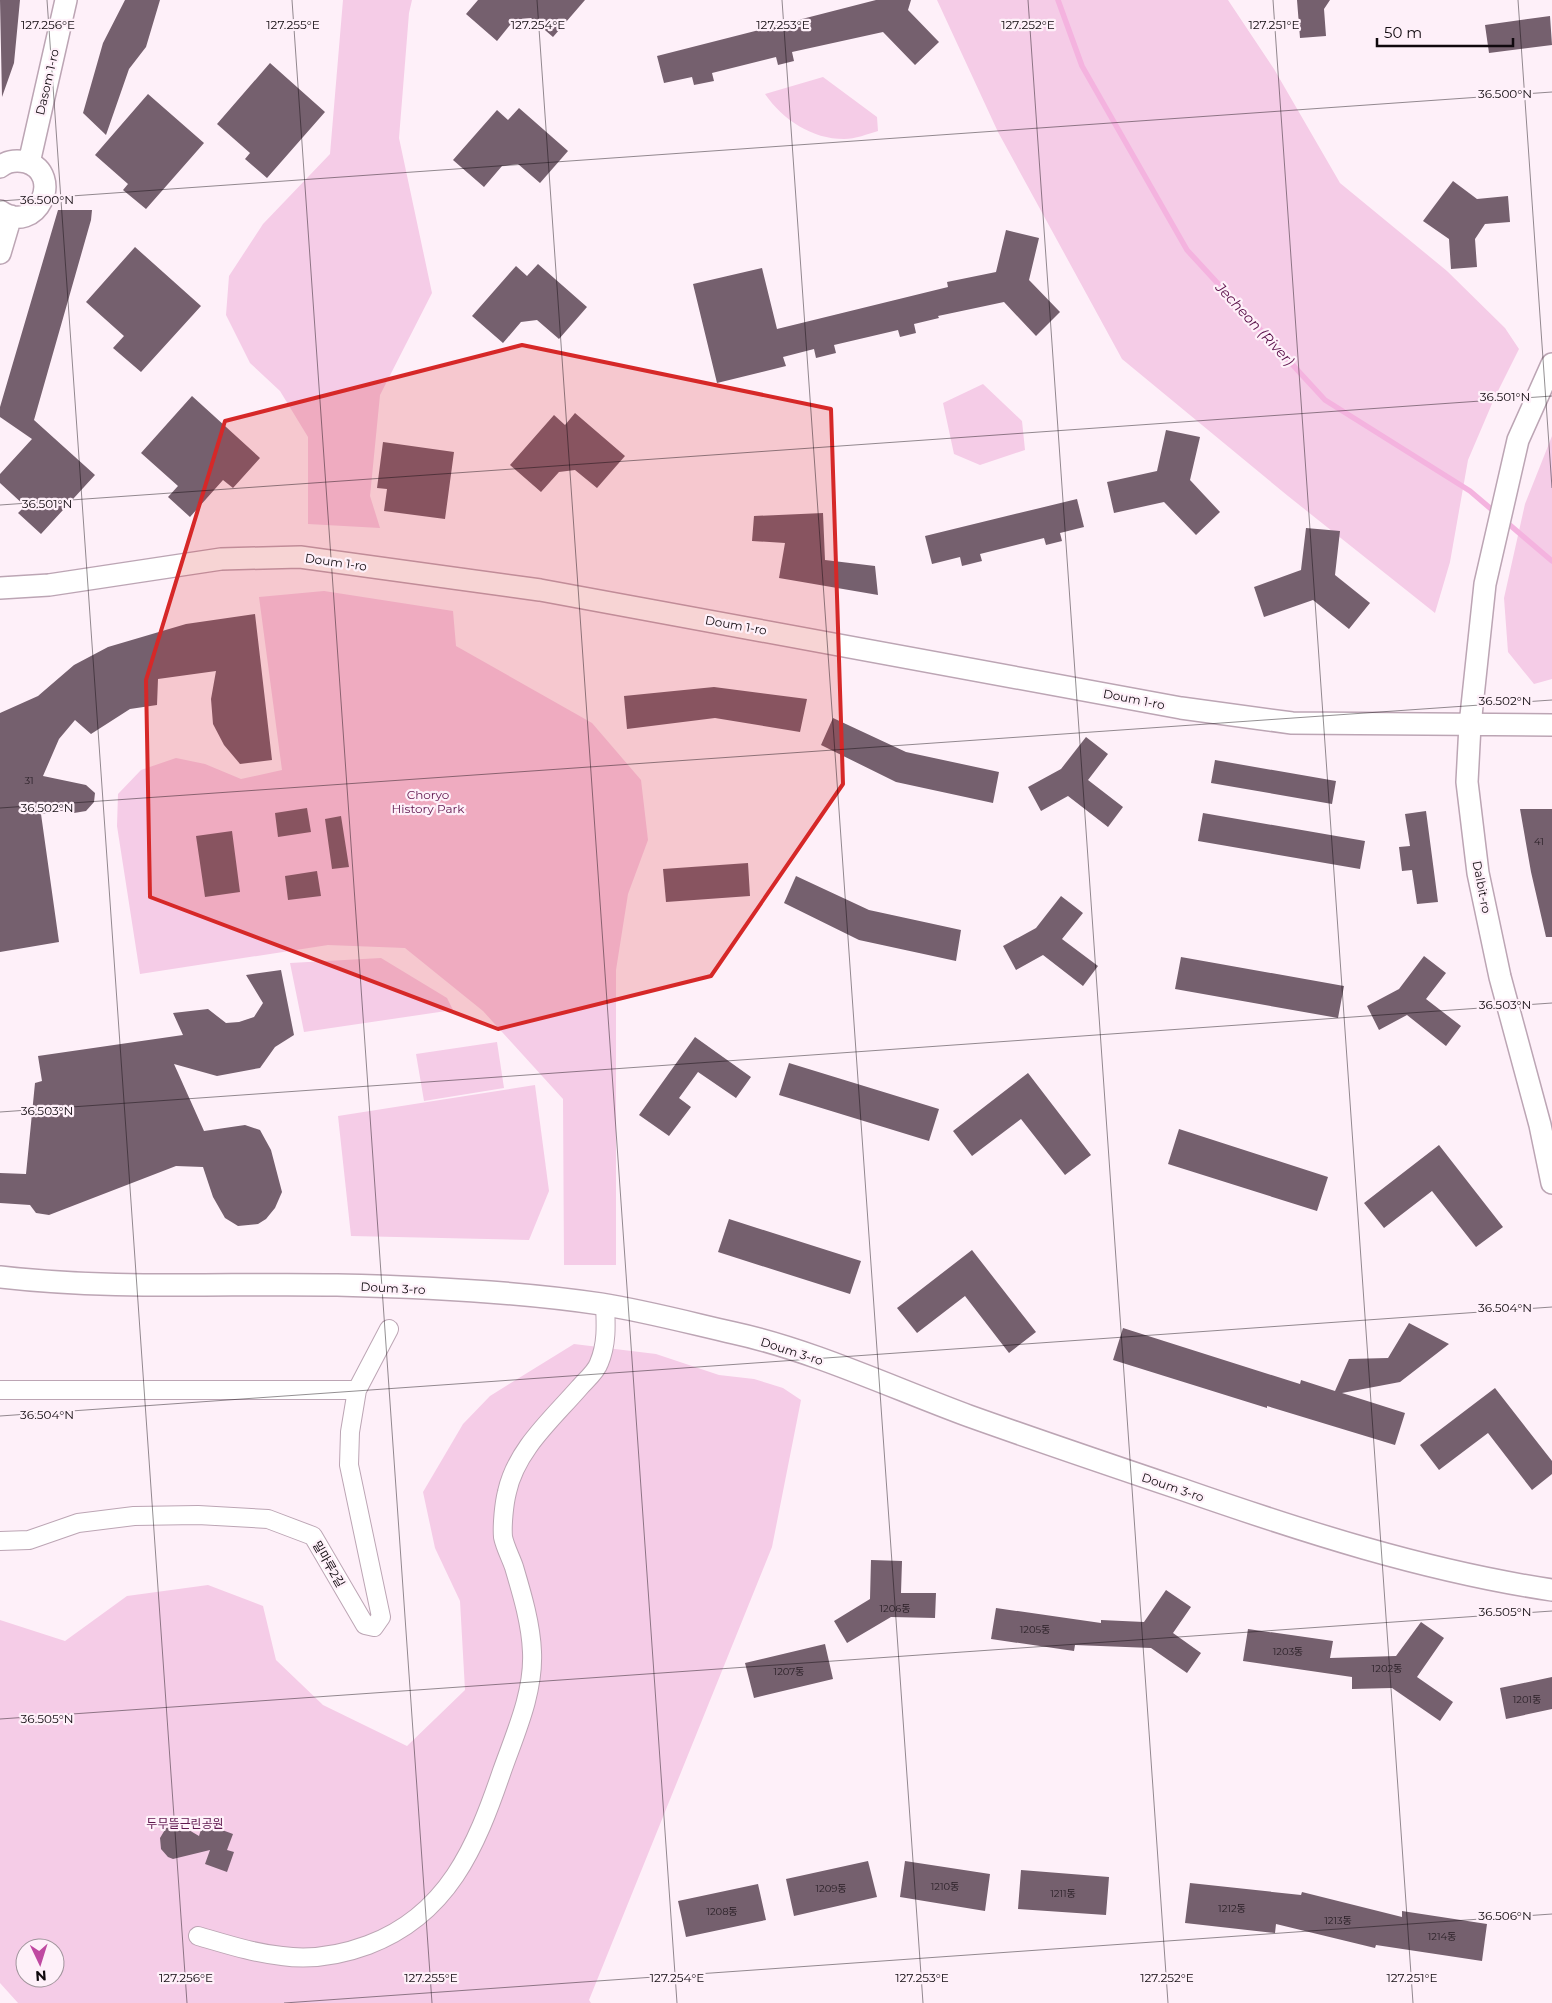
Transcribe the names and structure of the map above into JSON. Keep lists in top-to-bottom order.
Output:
{
  "streets": {
    "street": [
      "Dasom 1-ro",
      "Doum 1-ro",
      "Dalbit-ro",
      "Doum 3-ro",
      "밀마루2길"
    ]
  },
  "crossings": [
    ["Doum 1-ro", "Dalbit-ro"]
  ],
  "water": ["Jecheon (River)"],
  "parks": ["Choryo History Park", "두무뜰근린공원"],
  "house_numbers": [
    "31",
    "41",
    "1206동",
    "1205동",
    "1203동",
    "1202동",
    "1207동",
    "1201동",
    "1210동",
    "1209동",
    "1211동",
    "1212동",
    "1208동",
    "1213동",
    "1214동"
  ],
  "scale_bar": "50 m",
  "north": "bottom",
  "coordinates": [
    "127.256°E",
    "127.255°E",
    "127.254°E",
    "127.253°E",
    "127.252°E",
    "127.251°E",
    "36.500°N",
    "36.501°N",
    "36.502°N",
    "36.503°N",
    "36.504°N",
    "36.505°N",
    "36.506°N"
  ]
}
